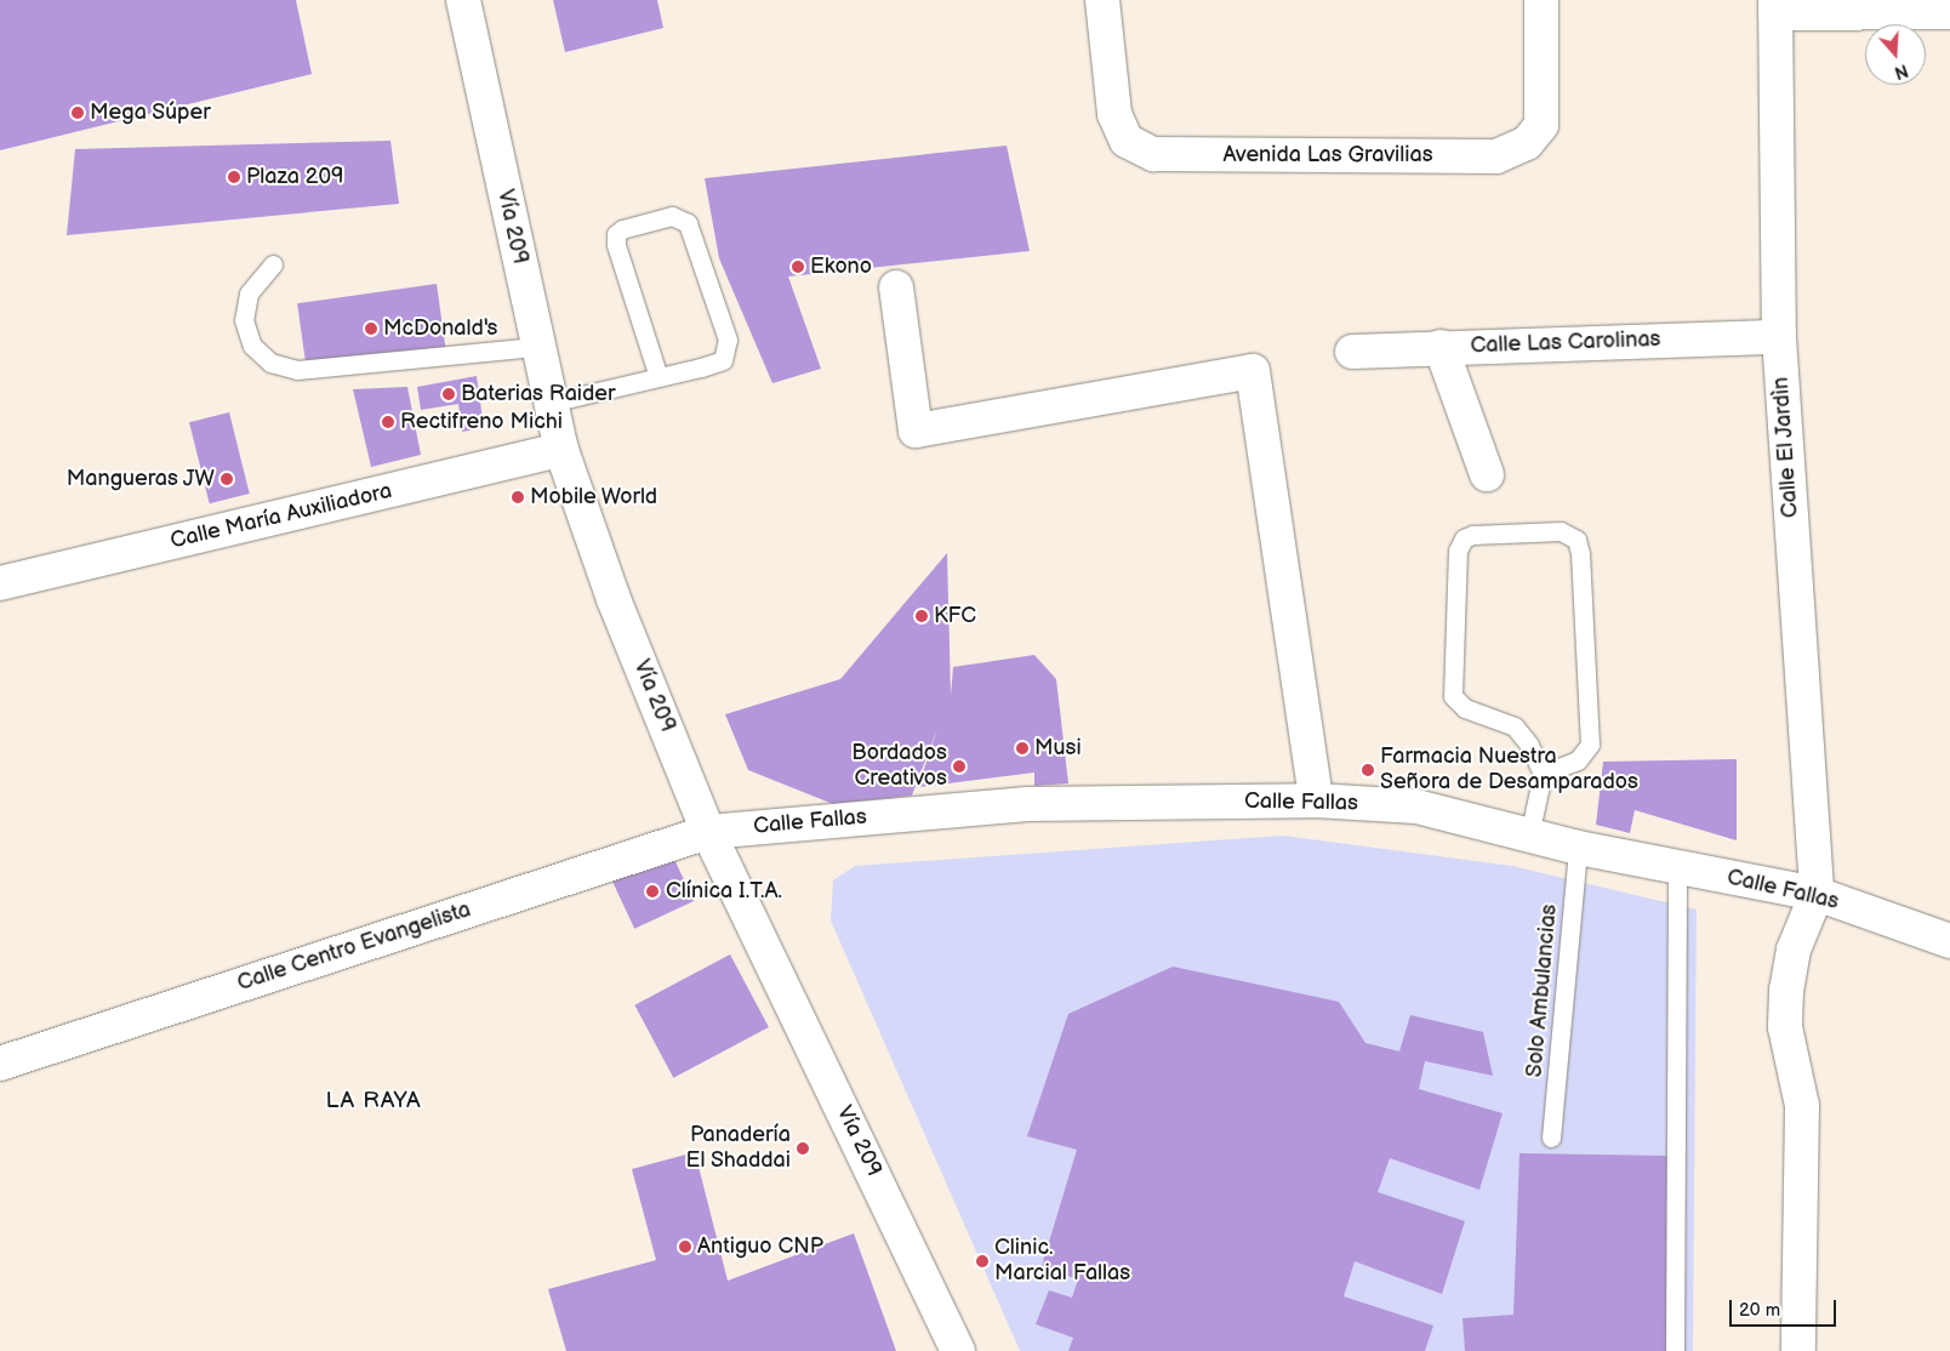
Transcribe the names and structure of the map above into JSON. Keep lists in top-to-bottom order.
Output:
{
  "streets": {
    "street": [
      "Avenida Las Gravilias",
      "Vía 209",
      "Calle Las Carolinas",
      "Calle El Jardìn",
      "Calle María Auxiliadora",
      "Calle Fallas",
      "Calle Centro Evangelista"
    ],
    "lane": ["Solo Ambulancias"]
  },
  "crossings": [
    ["Vía 209", "Calle María Auxiliadora"],
    ["Vía 209", "Calle Fallas"],
    ["Vía 209", "Calle Centro Evangelista"],
    ["Calle Las Carolinas", "Calle El Jardìn"],
    ["Calle El Jardìn", "Calle Fallas"],
    ["Calle Fallas", "Calle Centro Evangelista"],
    ["Calle Fallas", "Solo Ambulancias"]
  ],
  "districts": ["LA RAYA"],
  "places": [
    "Mega Súper",
    "Plaza 209",
    "Ekono",
    "McDonald's",
    "Baterias Raider",
    "Rectifreno Michi",
    "Mangueras JW",
    "Mobile World",
    "KFC",
    "Musi",
    "Bordados Creativos",
    "Farmacia Nuestra Señora de Desamparados",
    "Clínica I.T.A.",
    "Panadería El Shaddai",
    "Antiguo CNP",
    "Clinic. Marcial Fallas"
  ],
  "scale_bar": "20 m",
  "north": "bottom"
}
